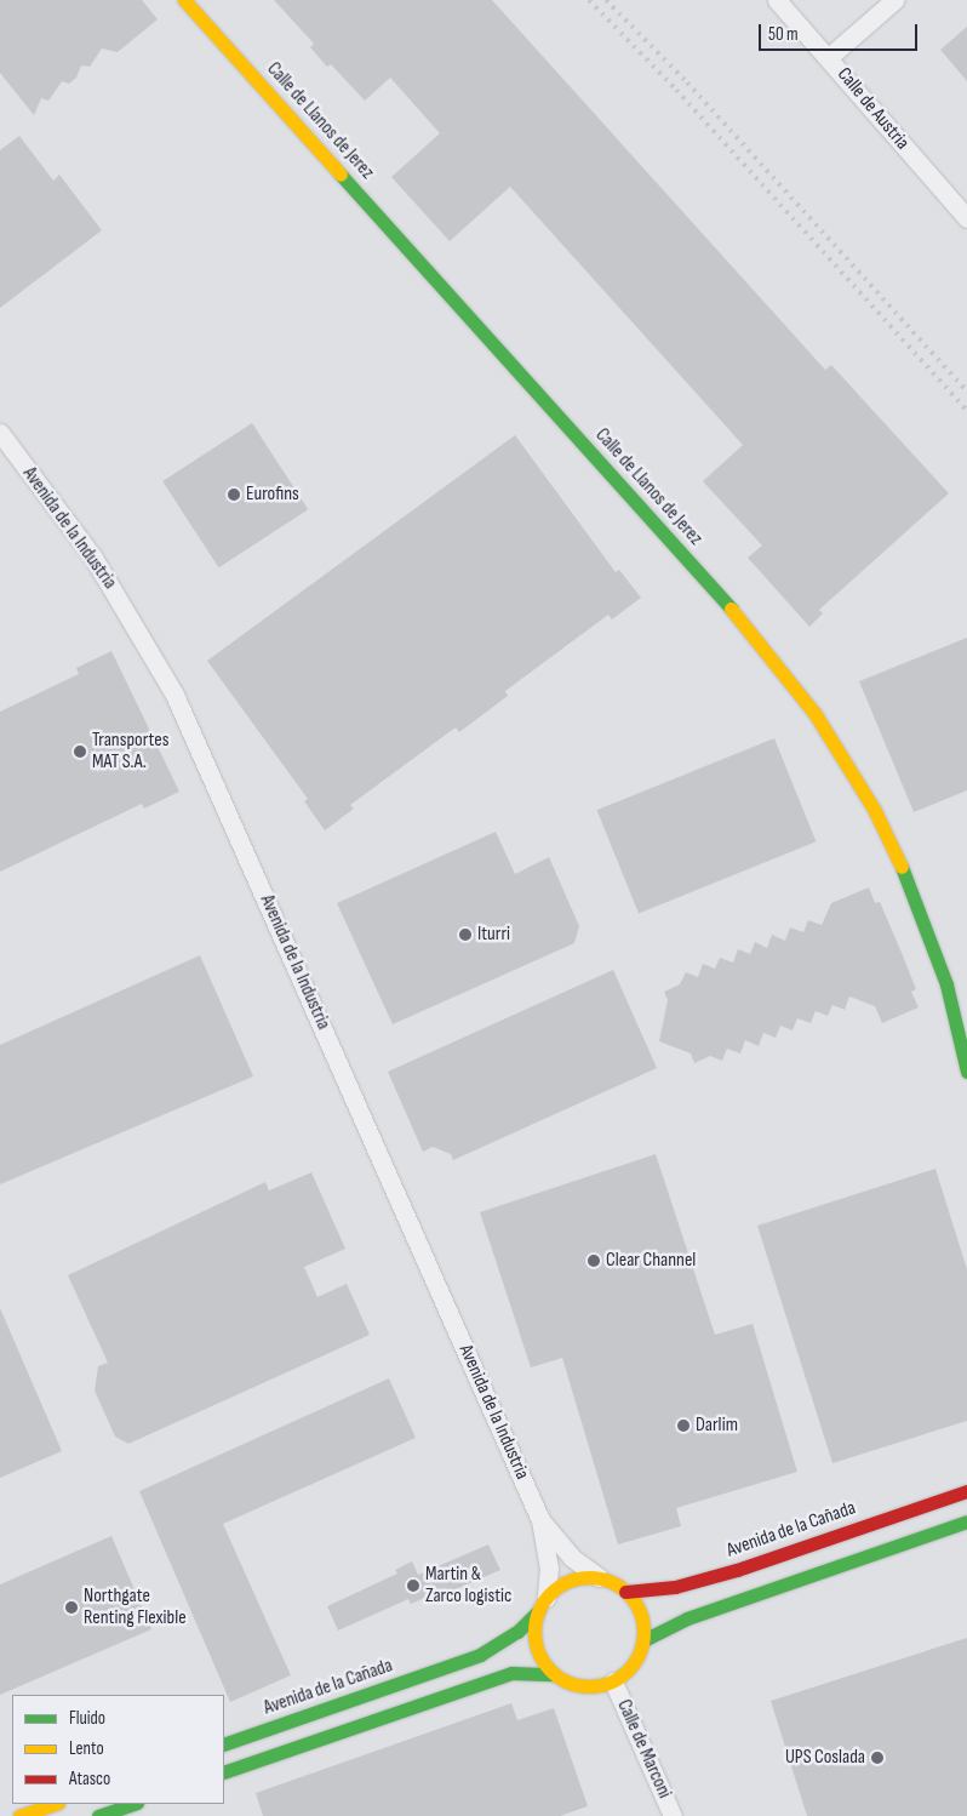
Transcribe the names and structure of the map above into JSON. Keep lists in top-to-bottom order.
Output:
{
  "streets": {
    "street": [
      "Calle de Austria",
      "Calle de Llanos de Jerez",
      "Avenida de la Industria",
      "Avenida de la Cañada",
      "Calle de Marconi"
    ]
  },
  "crossings": [
    ["Avenida de la Industria", "Avenida de la Cañada"],
    ["Avenida de la Industria", "Calle de Marconi"],
    ["Avenida de la Cañada", "Calle de Marconi"]
  ],
  "places": [
    "Eurofins",
    "Transportes MAT S.A.",
    "Iturri",
    "Clear Channel",
    "Darlim",
    "Martin & Zarco logistic",
    "Northgate Renting Flexible",
    "UPS Coslada"
  ],
  "legend": ["Fluido", "Lento", "Atasco"],
  "scale_bar": "50 m"
}
